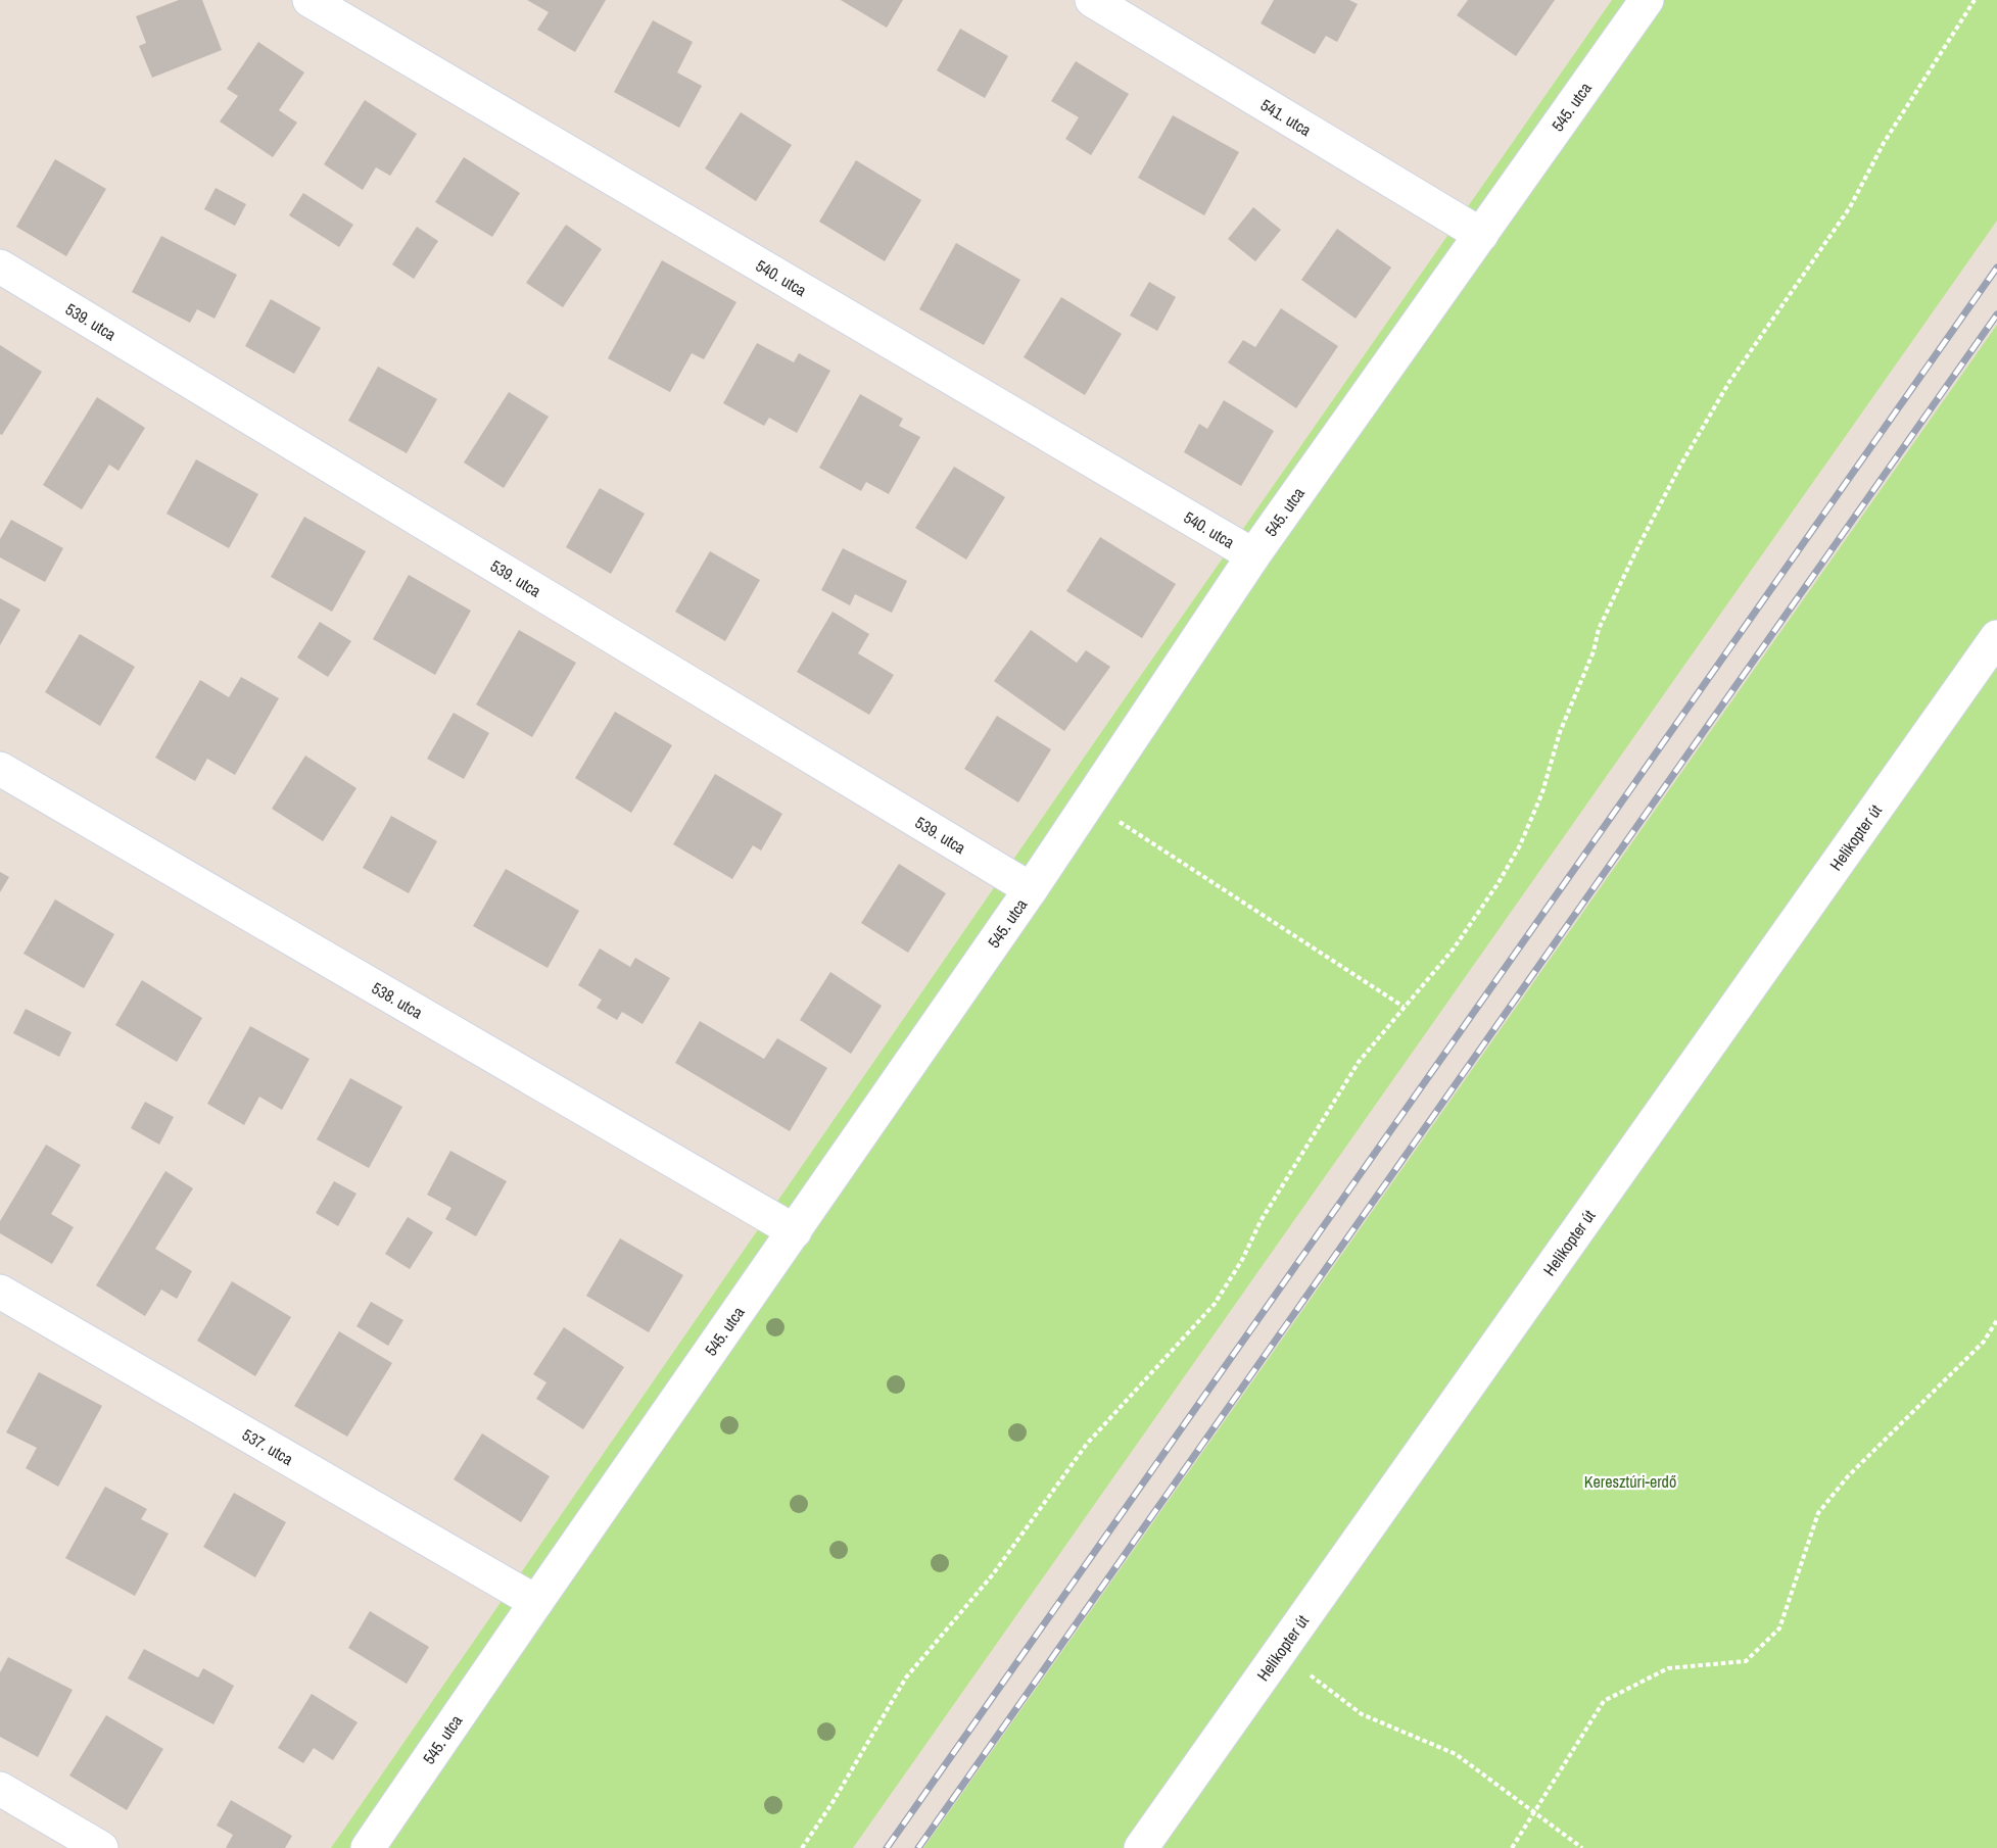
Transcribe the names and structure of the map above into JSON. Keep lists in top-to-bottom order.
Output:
{
  "streets": {
    "street": [
      "545. utca",
      "541. utca",
      "540. utca",
      "539. utca",
      "Helikopter út",
      "538. utca",
      "537. utca"
    ]
  },
  "crossings": [
    ["545. utca", "541. utca"],
    ["545. utca", "540. utca"],
    ["545. utca", "539. utca"],
    ["545. utca", "538. utca"],
    ["545. utca", "537. utca"]
  ],
  "parks": ["Keresztúri-erdő"]
}
